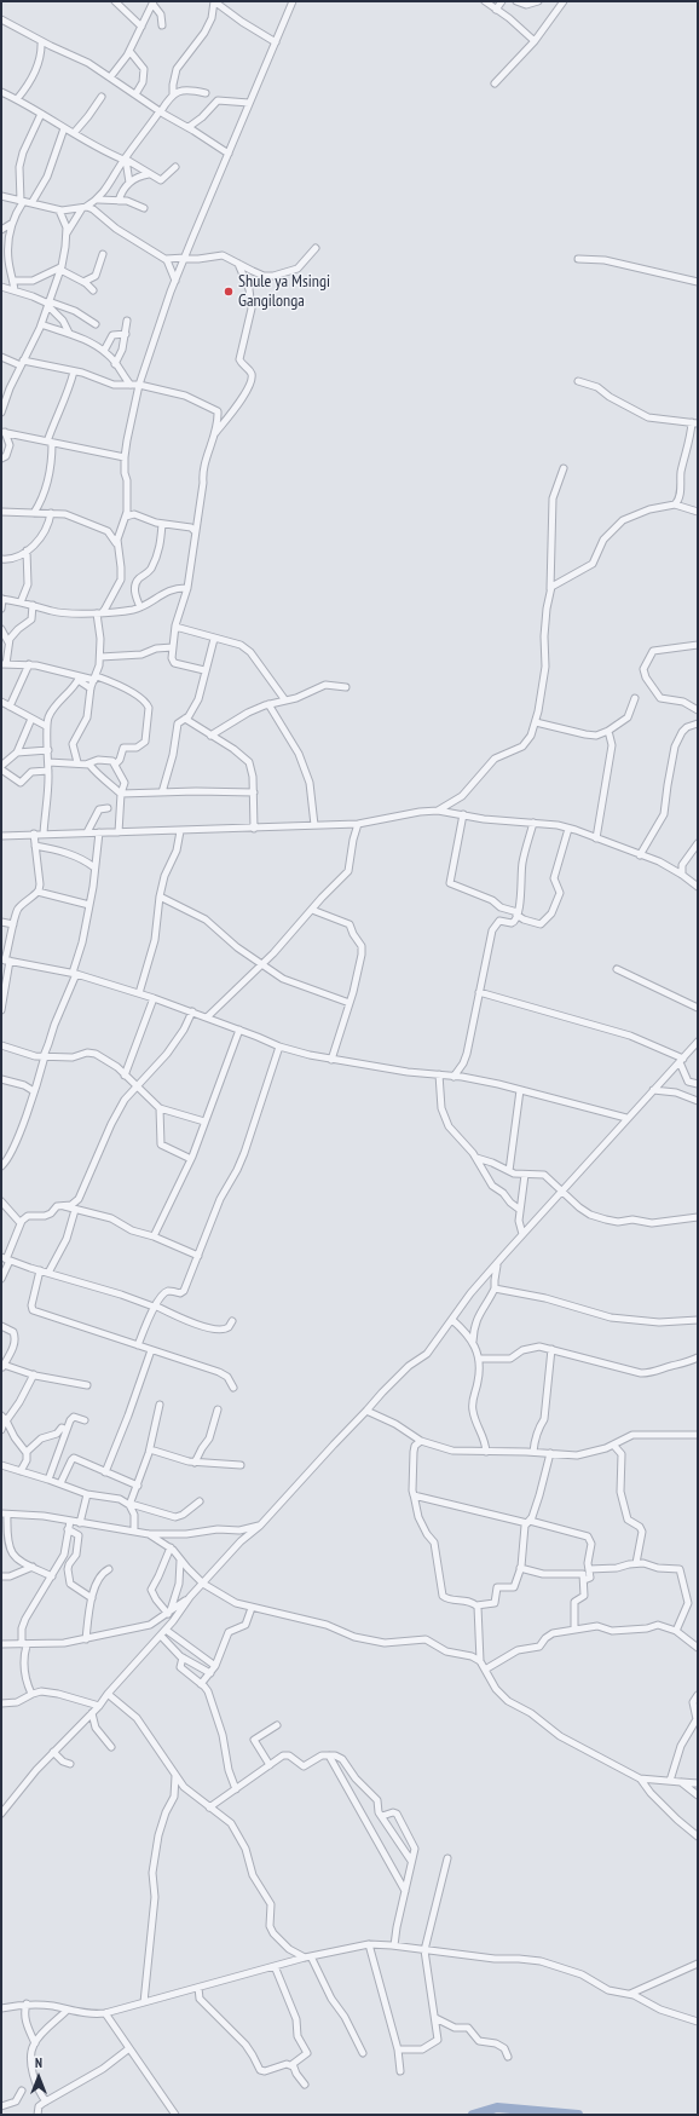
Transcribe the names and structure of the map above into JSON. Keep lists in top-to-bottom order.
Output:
{
  "places": ["Shule ya Msingi Gangilonga"],
  "north": "top"
}
